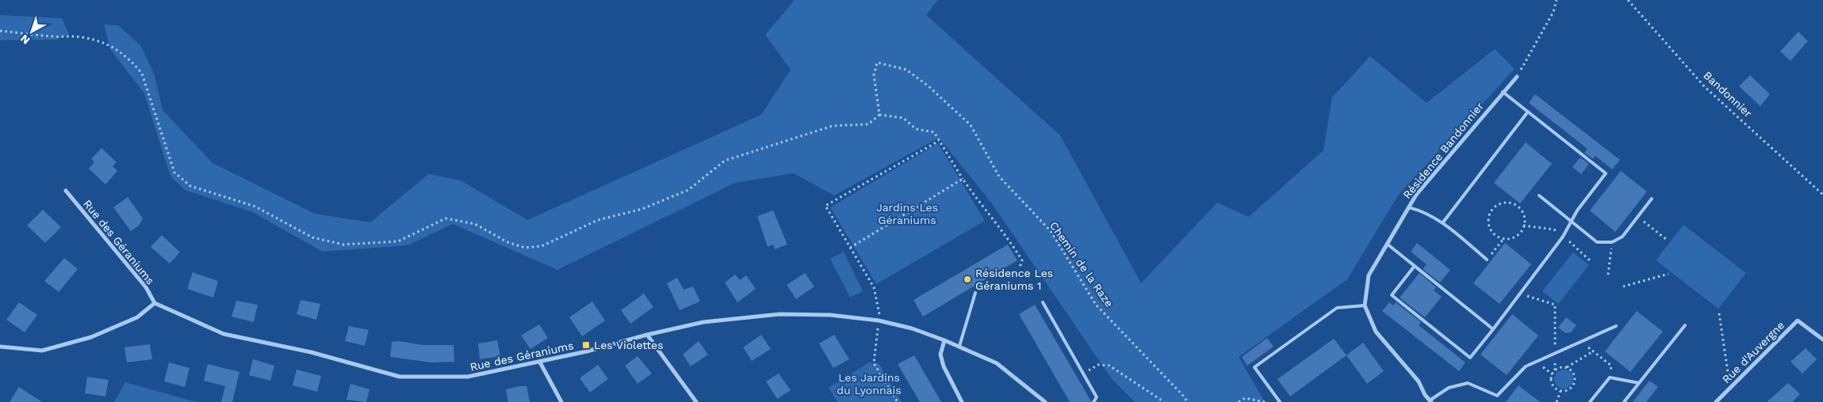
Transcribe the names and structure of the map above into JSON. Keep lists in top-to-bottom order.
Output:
{
  "streets": {
    "street": ["Résidence Bandonnier", "Rue des Géraniums", "Rue d'Auvergne"],
    "path": ["Bandonnier", "Chemin de la Raze"]
  },
  "parks": ["Jardins Les Géraniums", "Les Jardins du Lyonnais"],
  "places": {
    "other": ["Résidence Les Géraniums 1"],
    "transit": ["Les Violettes"]
  },
  "north": "bottom left"
}
